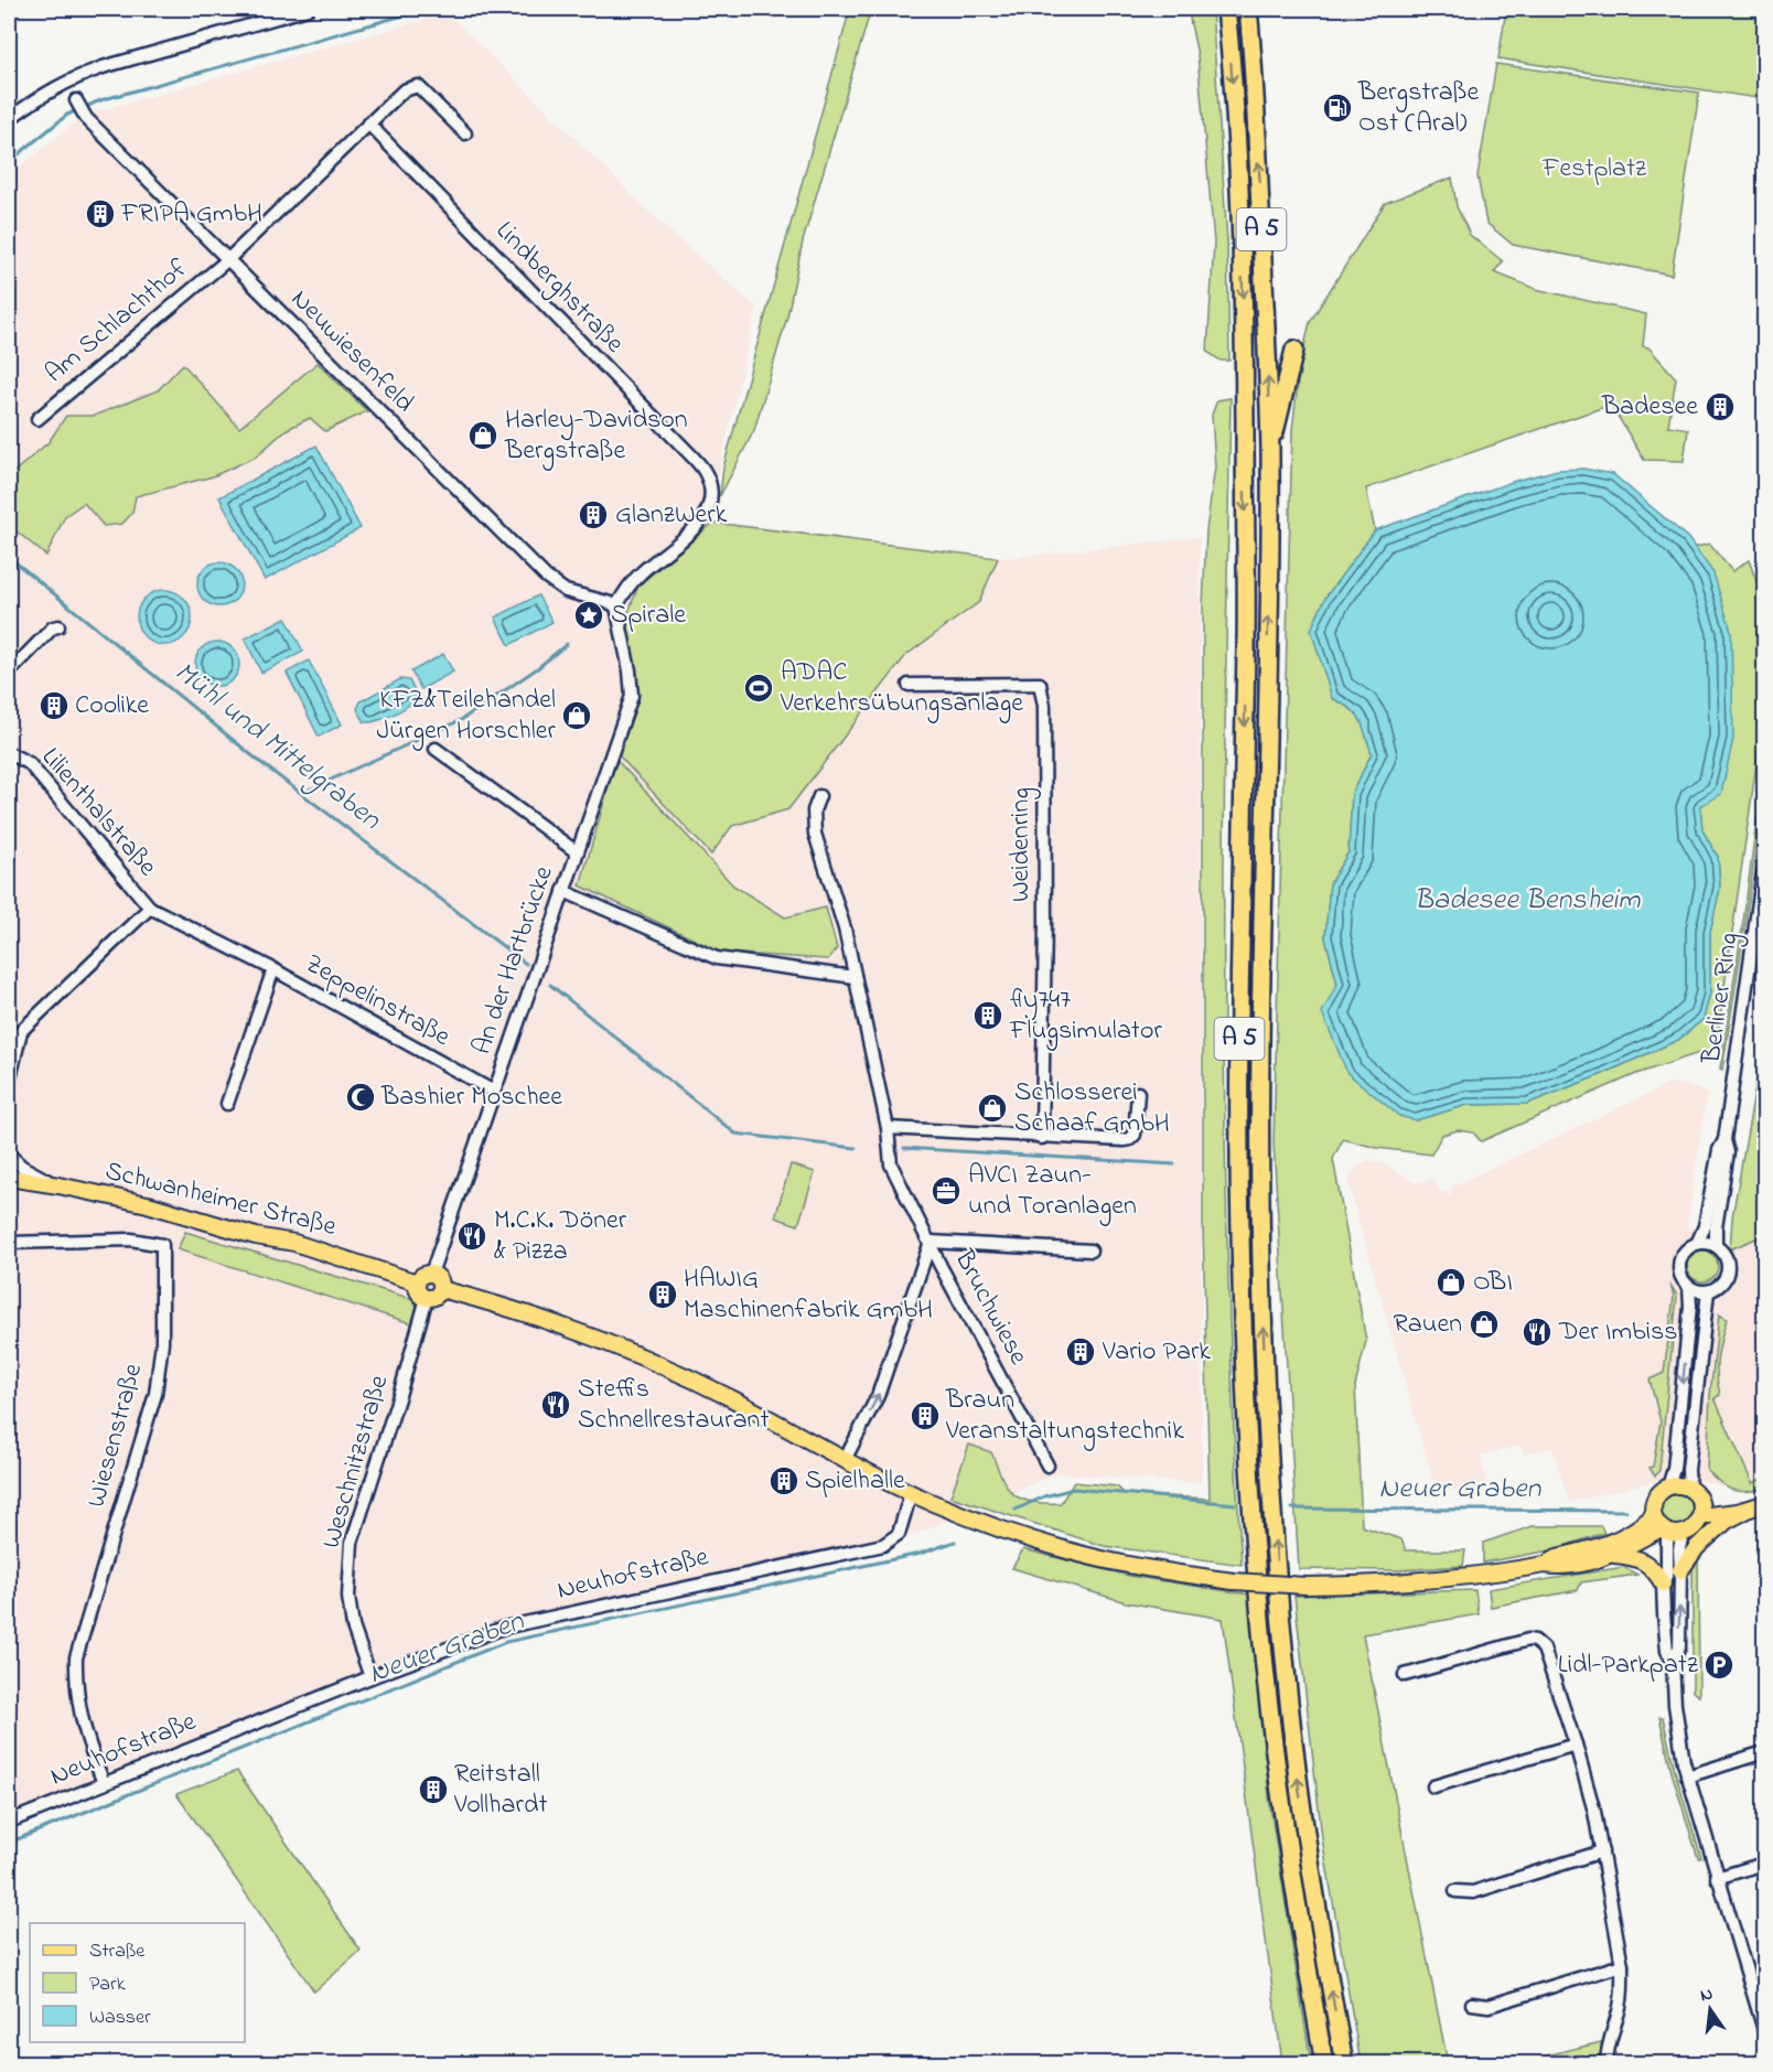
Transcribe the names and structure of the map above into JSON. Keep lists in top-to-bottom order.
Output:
{
  "streets": {
    "highway": ["A 5"],
    "main road": ["Berliner Ring", "Schwanheimer Straße"],
    "street": [
      "Lindberghstraße",
      "Am Schlachthof",
      "Neuwiesenfeld",
      "Lilienthalstraße",
      "Weidenring",
      "An der Hartbrücke",
      "Zeppelinstraße",
      "Bruchwiese",
      "Wiesenstraße",
      "Weschnitzstraße",
      "Neuhofstraße"
    ]
  },
  "crossings": [
    ["Lindberghstraße", "Neuwiesenfeld"],
    ["Lindberghstraße", "An der Hartbrücke"],
    ["Am Schlachthof", "Neuwiesenfeld"],
    ["Neuwiesenfeld", "An der Hartbrücke"],
    ["Lilienthalstraße", "Zeppelinstraße"],
    ["An der Hartbrücke", "Zeppelinstraße"],
    ["An der Hartbrücke", "Schwanheimer Straße"],
    ["An der Hartbrücke", "Weschnitzstraße"],
    ["Schwanheimer Straße", "Weschnitzstraße"],
    ["Wiesenstraße", "Neuhofstraße"],
    ["Weschnitzstraße", "Neuhofstraße"]
  ],
  "water": ["Mühl und Mittelgraben", "Badesee Bensheim", "Neuer Graben"],
  "parks": ["Festplatz"],
  "places": {
    "fuel station": ["Bergstraße Ost (Aral)"],
    "building": [
      "FRIPA GmbH",
      "Badesee",
      "GlanzWerk",
      "Coolike",
      "fly747 Flugsimulator",
      "HAWIG Maschinenfabrik GmbH",
      "Vario Park",
      "Braun Veranstaltungstechnik",
      "Spielhalle",
      "Reitstall Vollhardt"
    ],
    "shop": [
      "Harley-Davidson Bergstraße",
      "KFZ&Teilehandel Jürgen Horschler",
      "Schlosserei Schaaf GmbH",
      "OBI",
      "Rauen"
    ],
    "place": ["Spirale"],
    "sports": ["ADAC Verkehrsübungsanlage"],
    "mosque": ["Bashier Moschee"],
    "office": ["AVCI Zaun- und Toranlagen"],
    "restaurant": ["M.C.K. Döner & Pizza", "Der Imbiss", "Steffis Schnellrestaurant"],
    "parking": ["Lidl-Parkpatz"]
  },
  "legend": ["Straße", "Park", "Wasser"],
  "north": "top"
}
